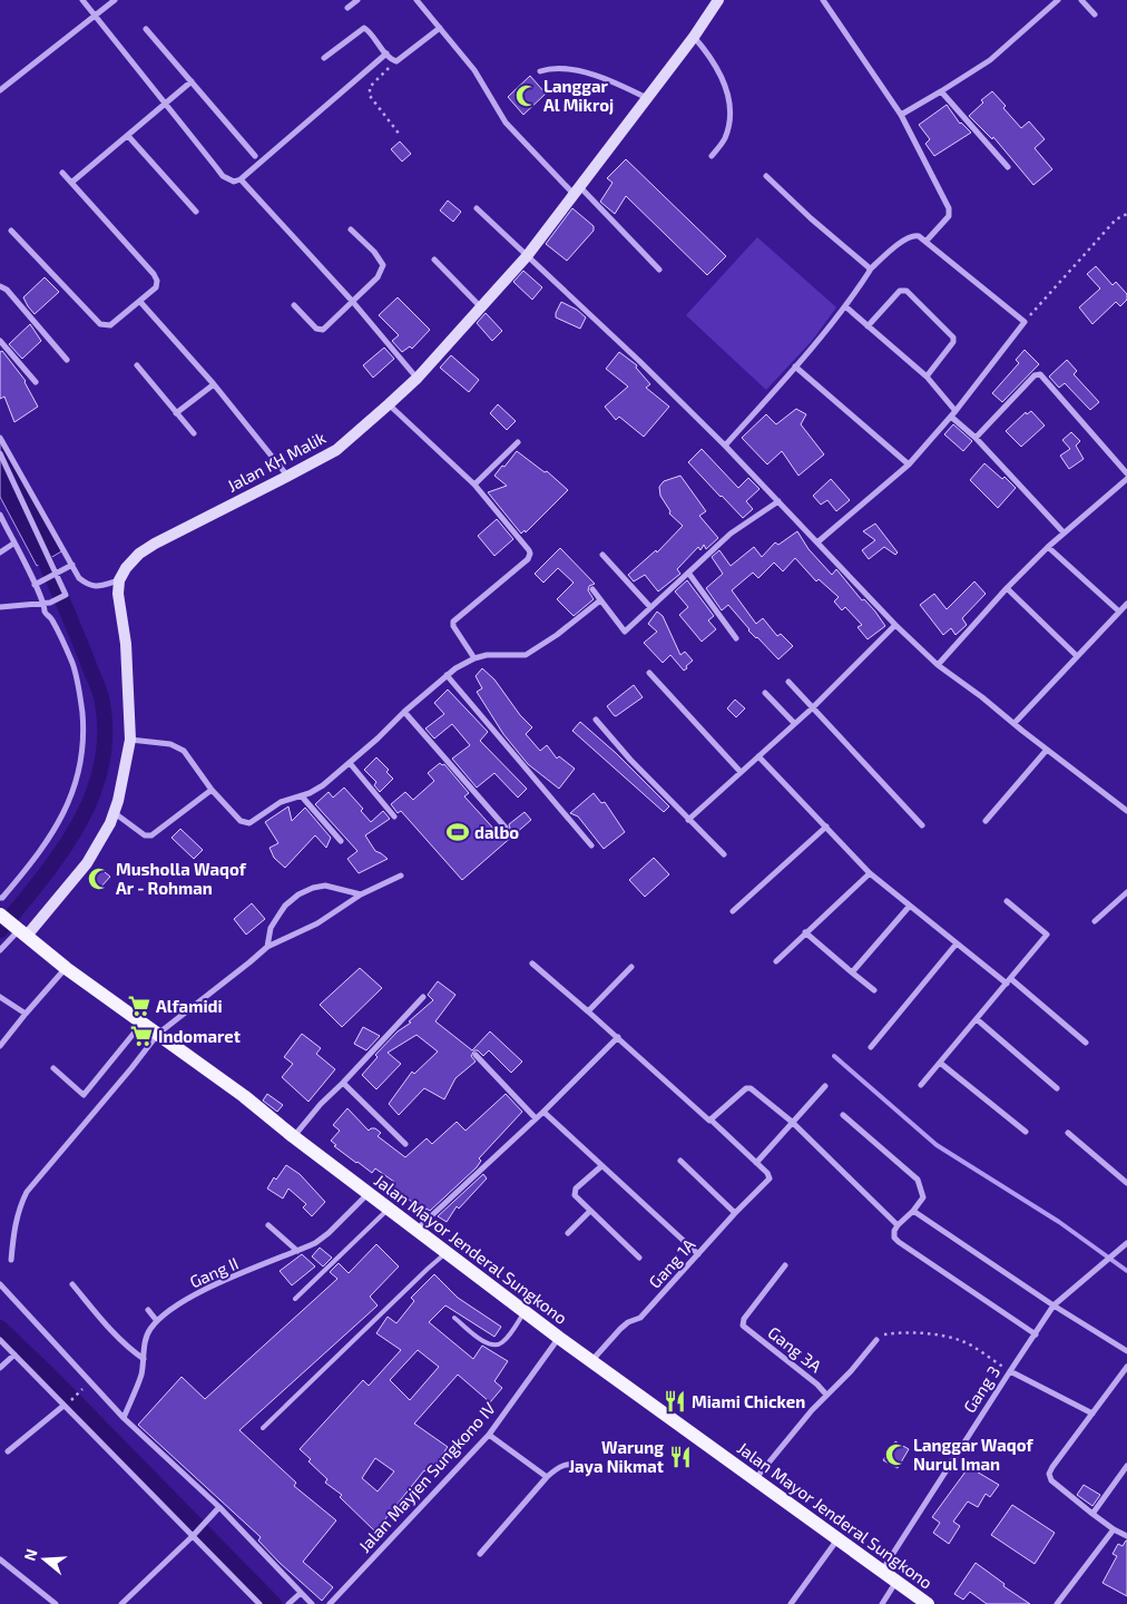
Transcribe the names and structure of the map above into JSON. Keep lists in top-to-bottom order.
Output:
{
  "streets": {
    "main road": ["Jalan Mayor Jenderal Sungkono"],
    "street": [
      "Jalan KH Malik",
      "Gang 1A",
      "Gang II",
      "Gang 3A",
      "Gang 3",
      "Jalan Mayjen Sungkono IV"
    ]
  },
  "crossings": [
    ["Jalan Mayor Jenderal Sungkono", "Gang 1A"],
    ["Jalan Mayor Jenderal Sungkono", "Gang II"],
    ["Jalan Mayor Jenderal Sungkono", "Gang 3A"],
    ["Jalan Mayor Jenderal Sungkono", "Gang 3"],
    ["Jalan Mayor Jenderal Sungkono", "Jalan Mayjen Sungkono IV"]
  ],
  "places": {
    "mosque": ["Langgar Al Mikroj", "Musholla Waqof Ar - Rohman", "Langgar Waqof Nurul Iman"],
    "sports": ["dalbo"],
    "supermarket": ["Alfamidi", "Indomaret"],
    "restaurant": ["Miami Chicken", "Warung Jaya Nikmat"]
  },
  "north": "left"
}
